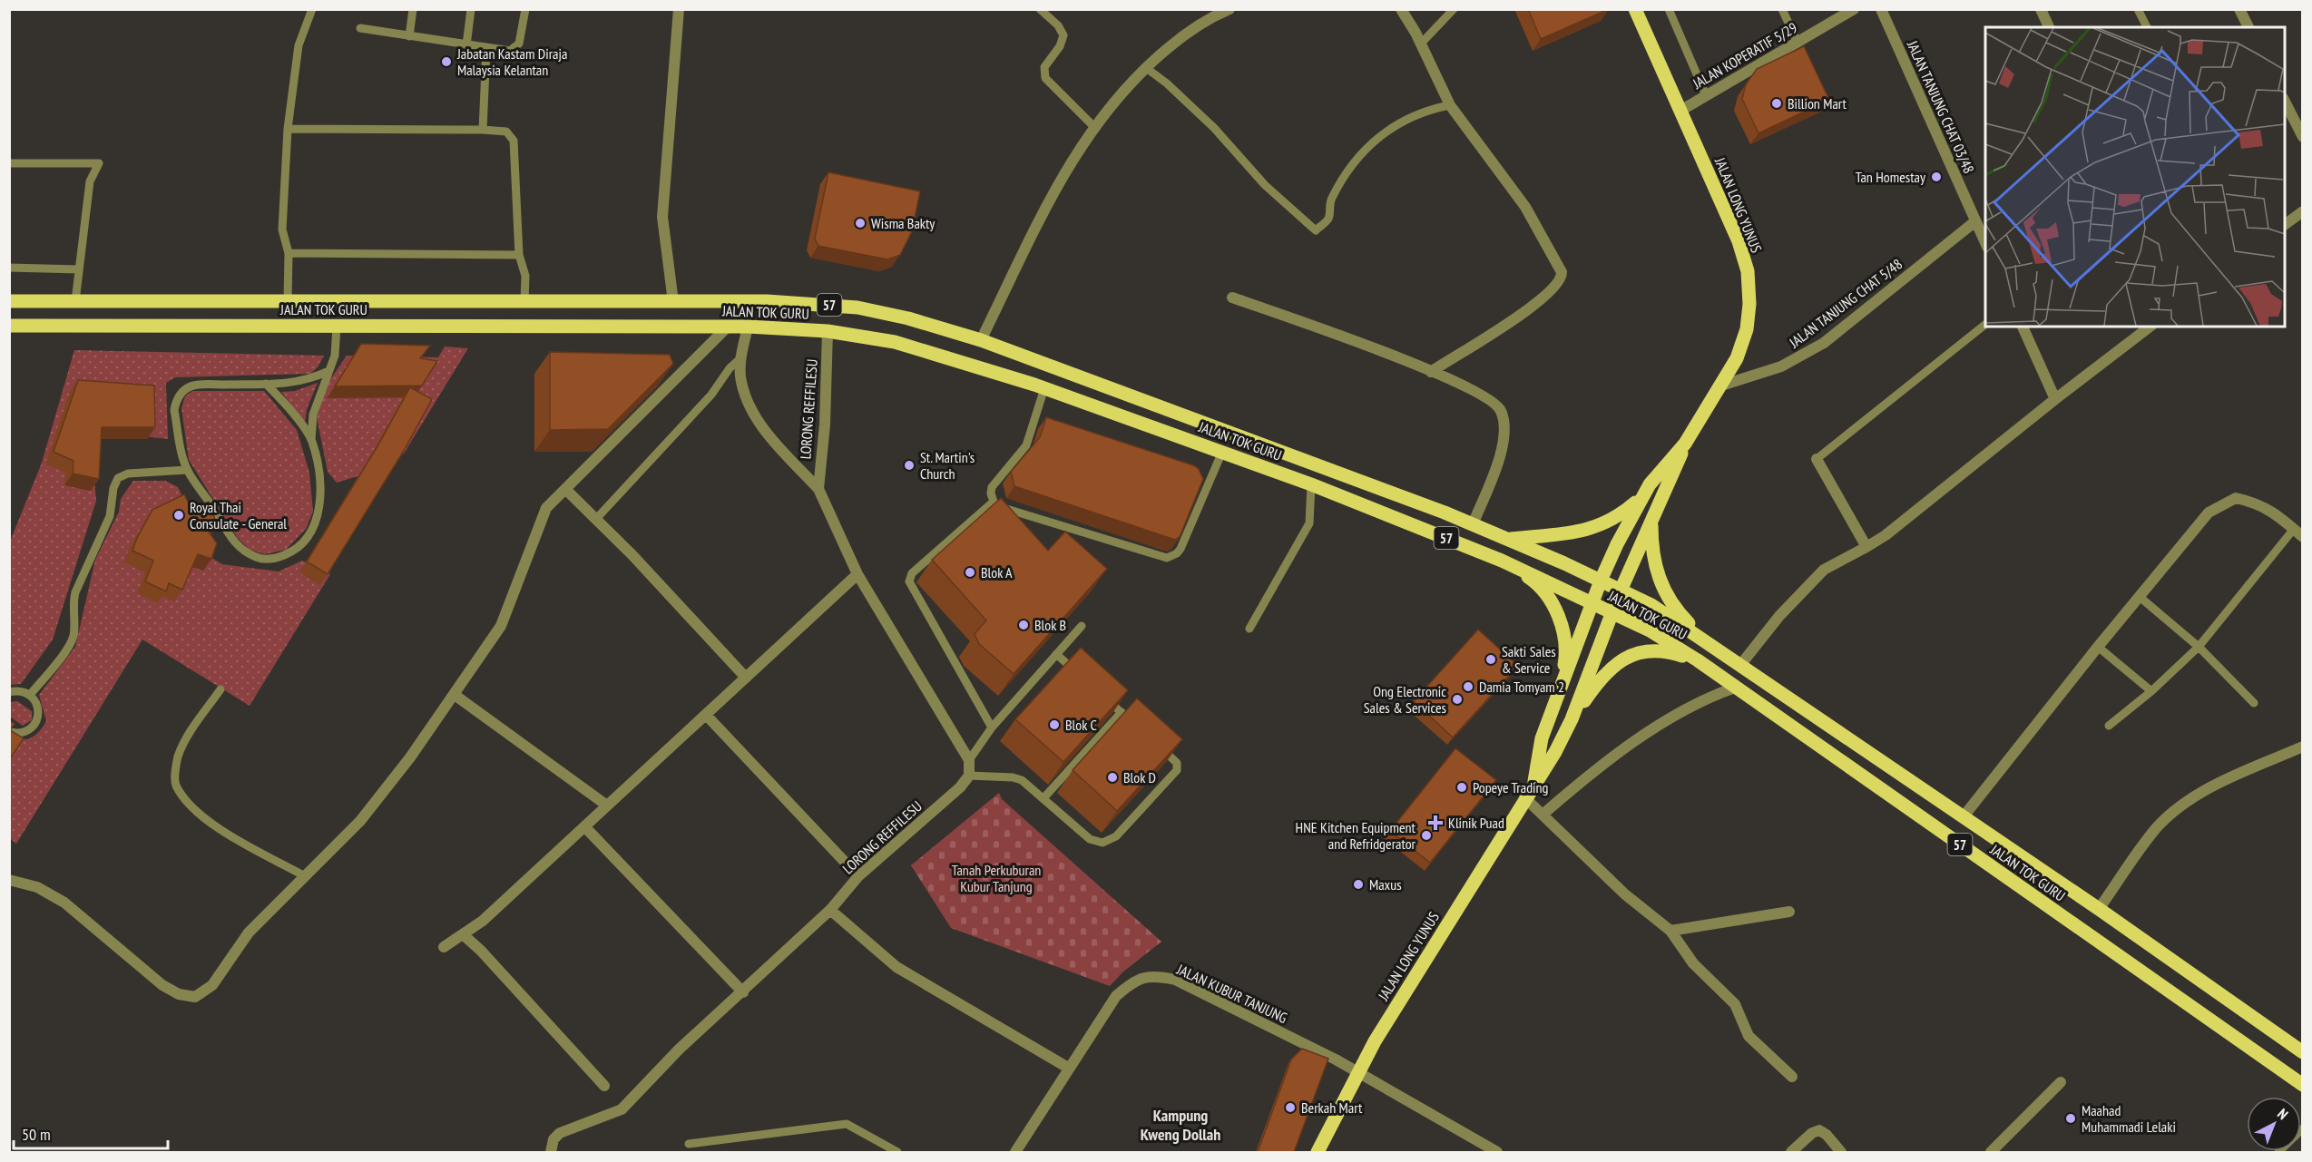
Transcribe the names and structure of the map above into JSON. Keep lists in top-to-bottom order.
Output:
{
  "streets": {
    "main road": ["JALAN LONG YUNUS", "57", "JALAN TOK GURU"],
    "street": [
      "JALAN KOPERATIF 5/29",
      "JALAN TANJUNG CHAT 03/48",
      "JALAN TANJUNG CHAT 5/48",
      "LORONG REFFILESU",
      "JALAN KUBUR TANJUNG"
    ]
  },
  "crossings": [
    ["JALAN KOPERATIF 5/29", "JALAN LONG YUNUS"],
    ["JALAN TANJUNG CHAT 03/48", "JALAN TANJUNG CHAT 5/48"],
    ["JALAN LONG YUNUS", "JALAN TANJUNG CHAT 5/48"],
    ["JALAN LONG YUNUS", "JALAN TOK GURU"],
    ["JALAN LONG YUNUS", "JALAN KUBUR TANJUNG"],
    ["JALAN TOK GURU", "LORONG REFFILESU"]
  ],
  "districts": ["Kampung Kweng Dollah"],
  "parks": ["Tanah Perkuburan Kubur Tanjung"],
  "places": {
    "other": [
      "Jabatan Kastam Diraja Malaysia Kelantan",
      "Billion Mart",
      "Tan Homestay",
      "Wisma Bakty",
      "St. Martin's Church",
      "Royal Thai Consulate - General",
      "Blok A",
      "Blok B",
      "Sakti Sales & Service",
      "Damia Tomyam 2",
      "Ong Electronic Sales & Services",
      "Blok C",
      "Blok D",
      "Popeye Trading",
      "HNE Kitchen Equipment and Refridgerator",
      "Maxus",
      "Berkah Mart",
      "Maahad Muhammadi Lelaki"
    ],
    "health": ["Klinik Puad"]
  },
  "scale_bar": "50 m",
  "north": "top right"
}
